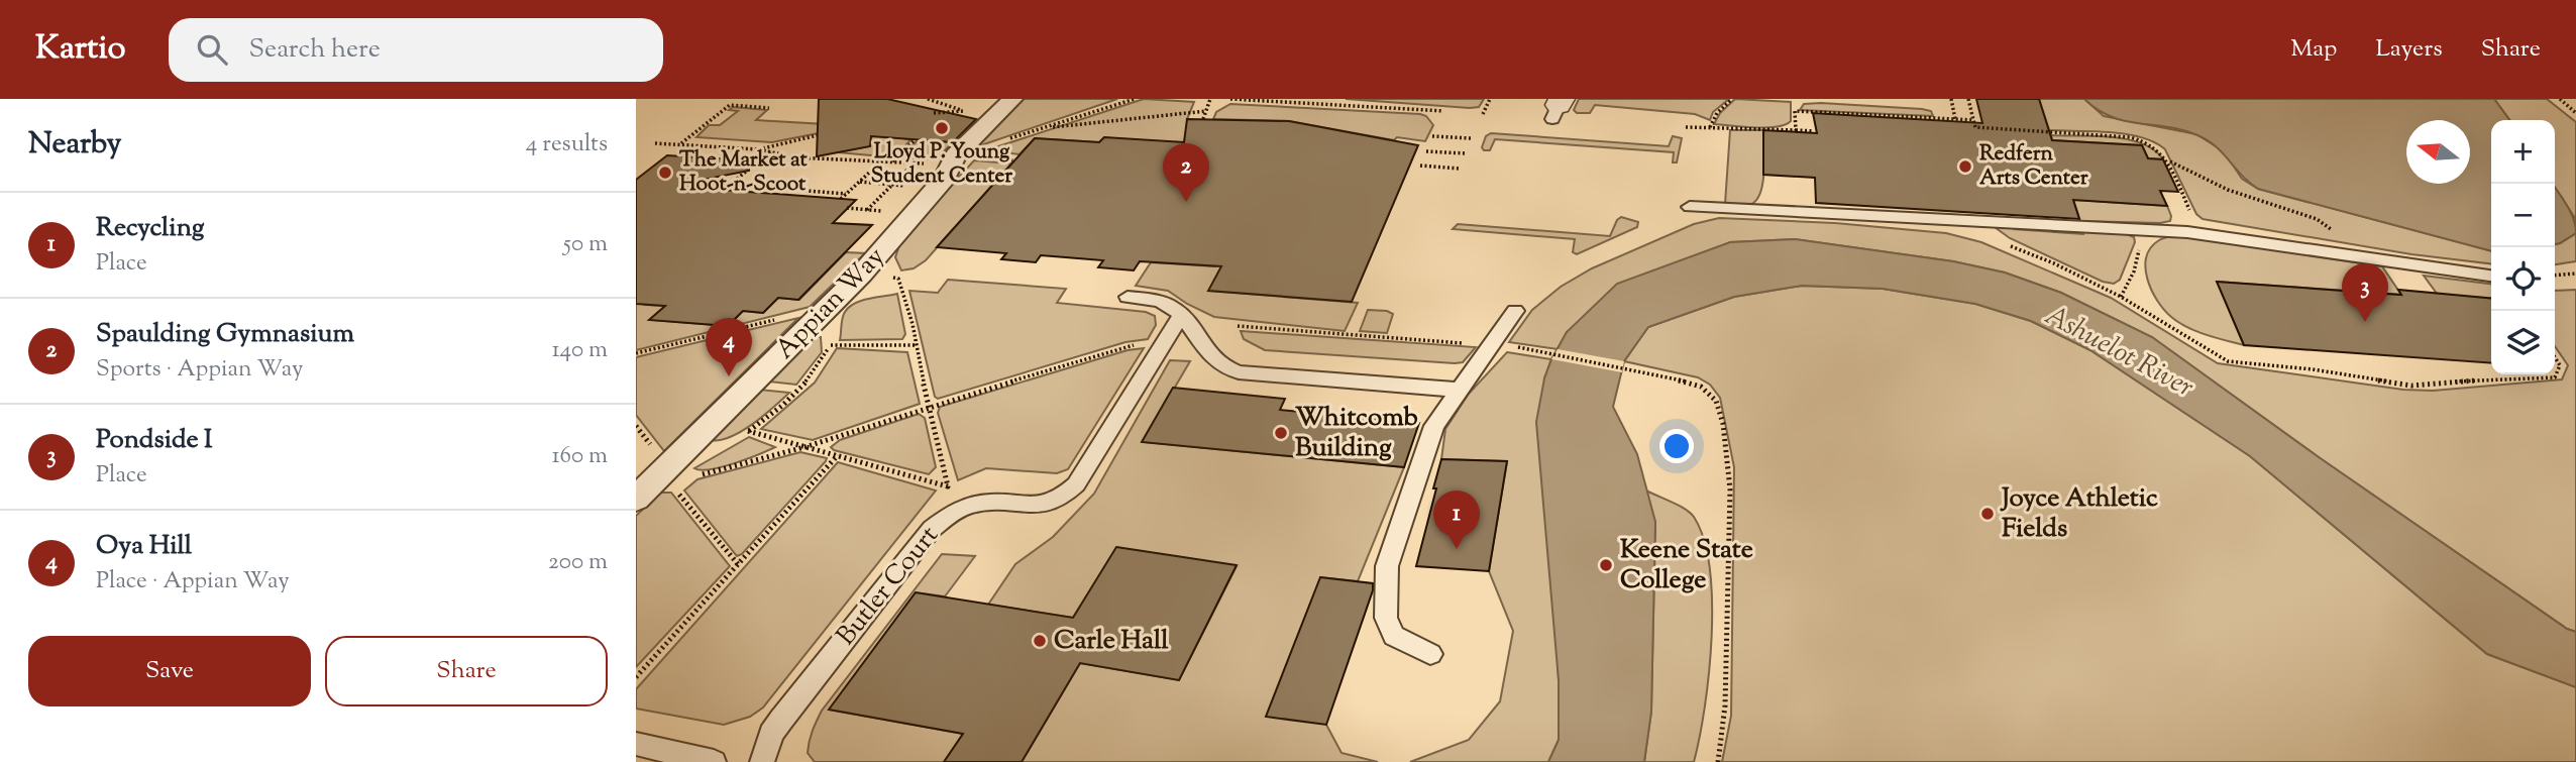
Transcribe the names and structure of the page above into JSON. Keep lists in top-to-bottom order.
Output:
{
  "streets": {
    "street": ["Appian Way"],
    "lane": ["Butler Court"]
  },
  "water": ["Ashuelot River"],
  "places": [
    "Lloyd P. Young Student Center",
    "Redfern Arts Center",
    "The Market at Hoot-n-Scoot",
    "Whitcomb Building",
    "Joyce Athletic Fields",
    "Keene State College",
    "Carle Hall"
  ],
  "north": "left",
  "page": {
    "header": "Kartio",
    "search": "Search here",
    "nav": ["Map", "Layers", "Share"],
    "heading": ["Nearby", "4 results"],
    "map_buttons": ["+", "−"],
    "pins": [
      "2",
      "3",
      "4",
      "1"
    ],
    "list": [
      {
        "mark": "1",
        "name": "Recycling",
        "note": "Place",
        "value": "50 m"
      },
      {
        "mark": "2",
        "name": "Spaulding Gymnasium",
        "note": "Sports · Appian Way",
        "value": "140 m"
      },
      {
        "mark": "3",
        "name": "Pondside I",
        "note": "Place",
        "value": "160 m"
      },
      {
        "mark": "4",
        "name": "Oya Hill",
        "note": "Place · Appian Way",
        "value": "200 m"
      }
    ],
    "buttons": ["Save", "Share"]
  }
}
